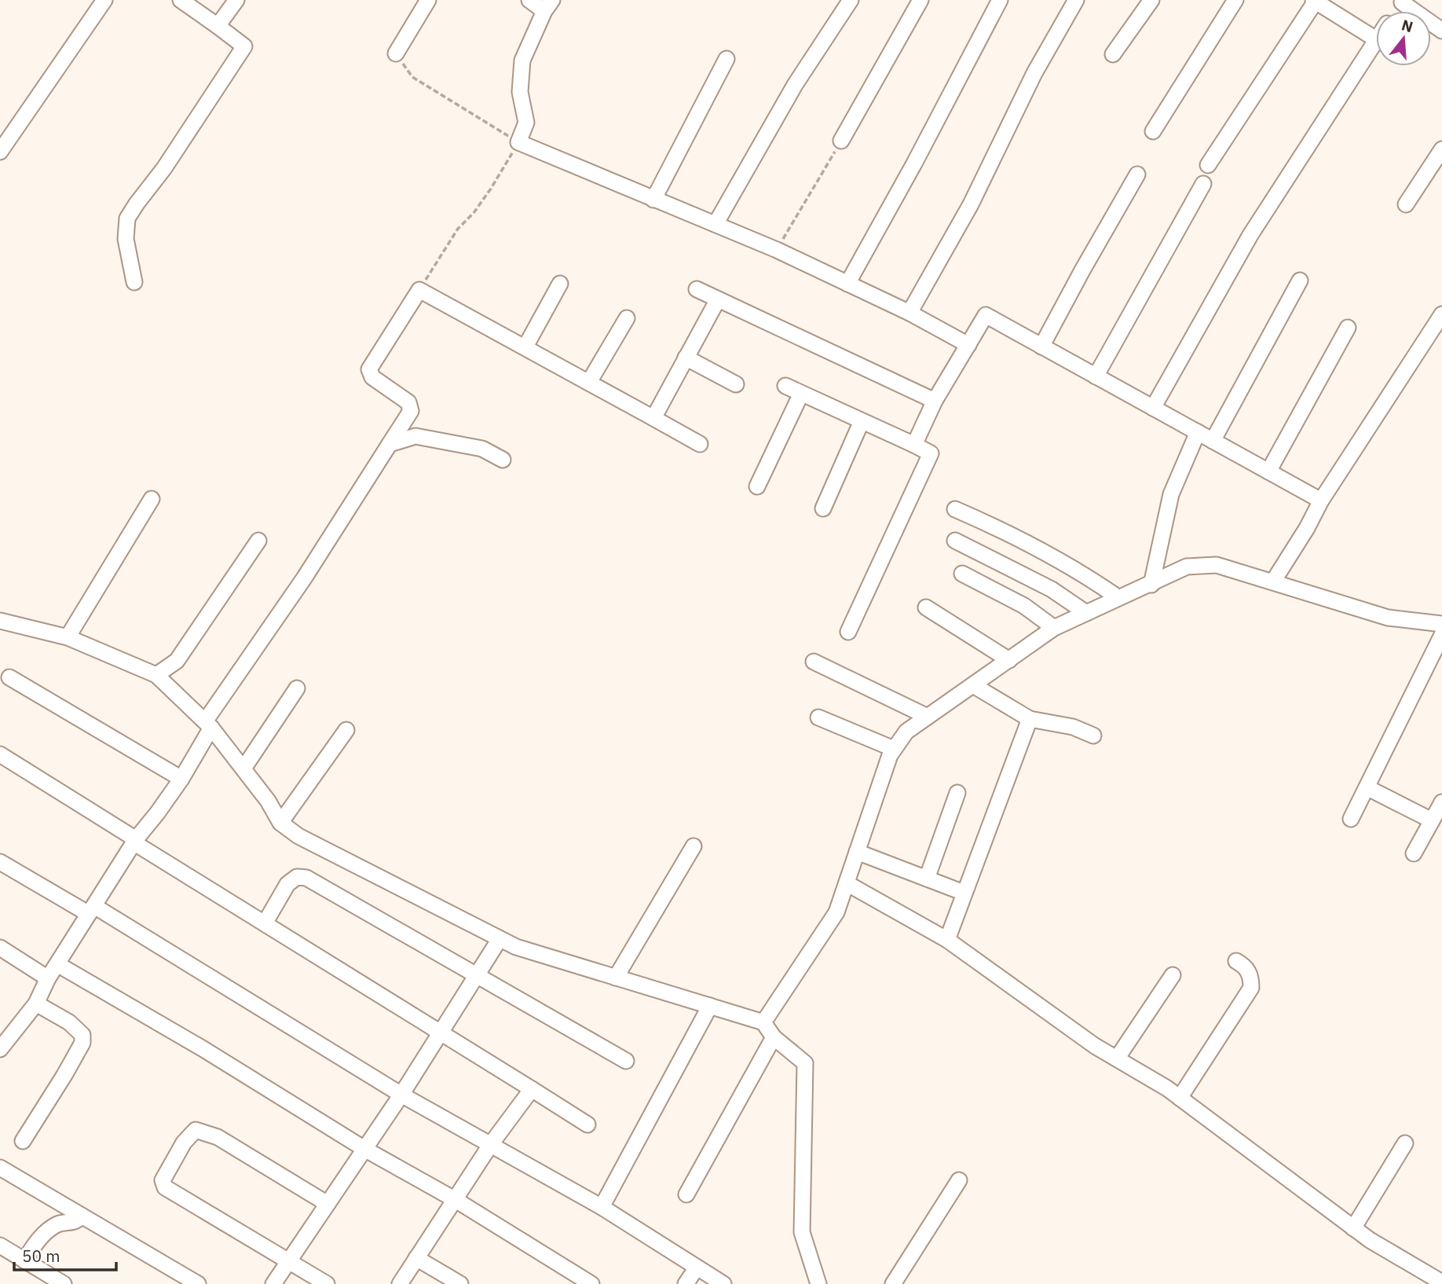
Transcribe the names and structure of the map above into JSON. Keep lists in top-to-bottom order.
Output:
{
  "scale_bar": "50 m",
  "north": "top"
}
